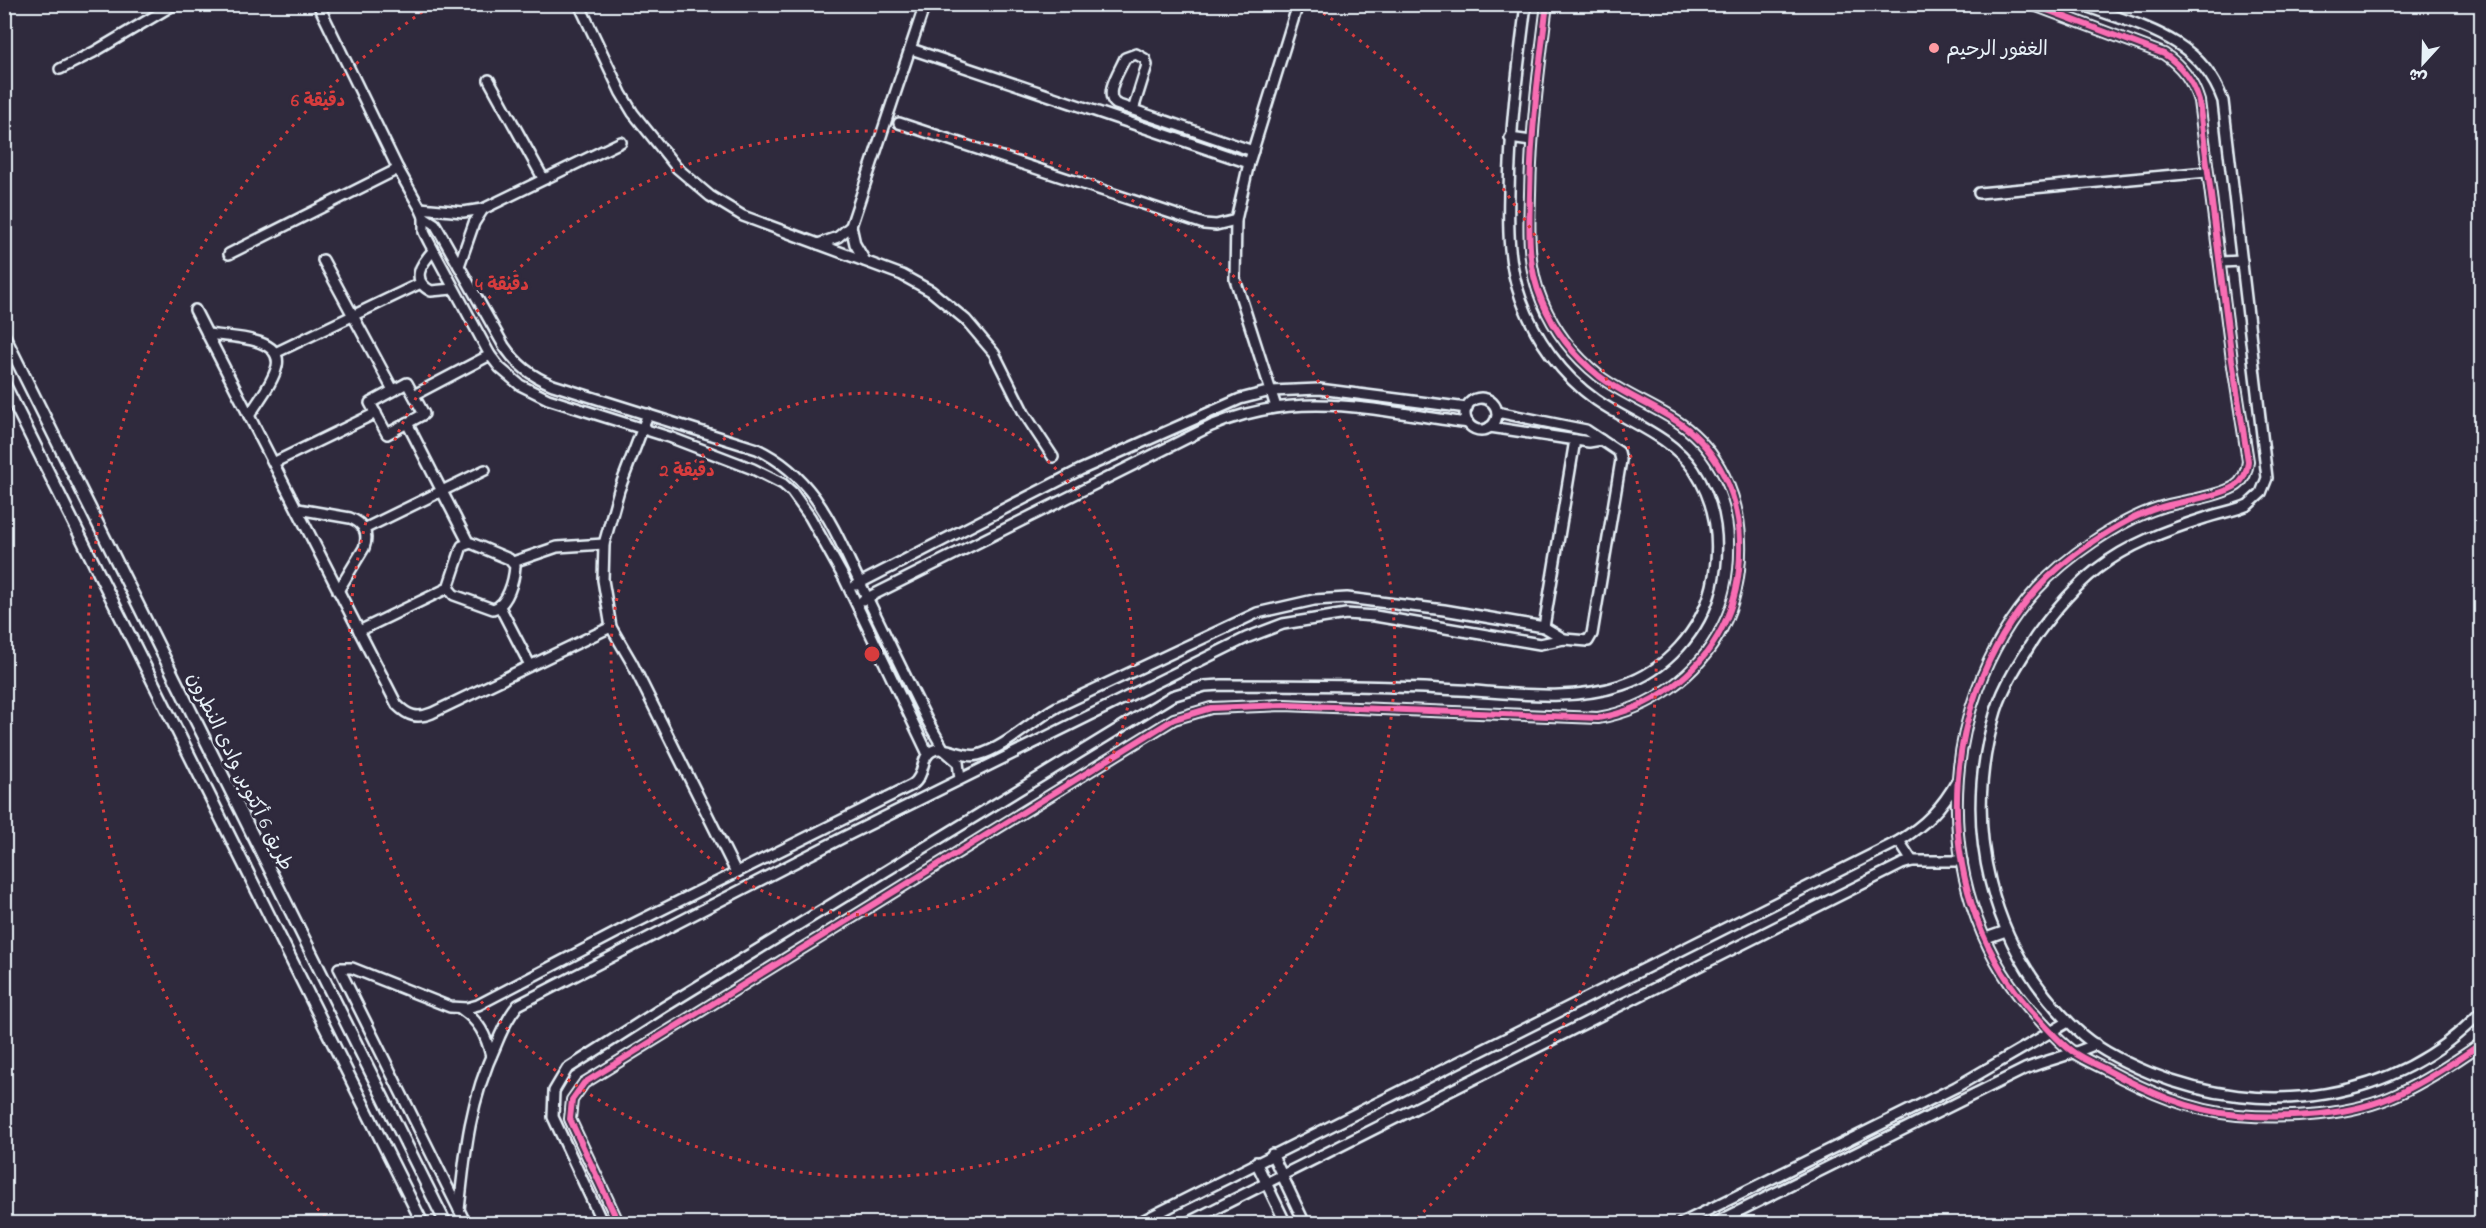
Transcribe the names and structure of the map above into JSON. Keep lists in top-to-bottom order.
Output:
{
  "streets": {
    "street": ["طريق 6 أكتوبر, وادى النطرون"]
  },
  "places": ["الغفور الرحيم"],
  "north": "bottom",
  "rings": ["6 دقيقة", "4 دقيقة", "2 دقيقة"]
}
